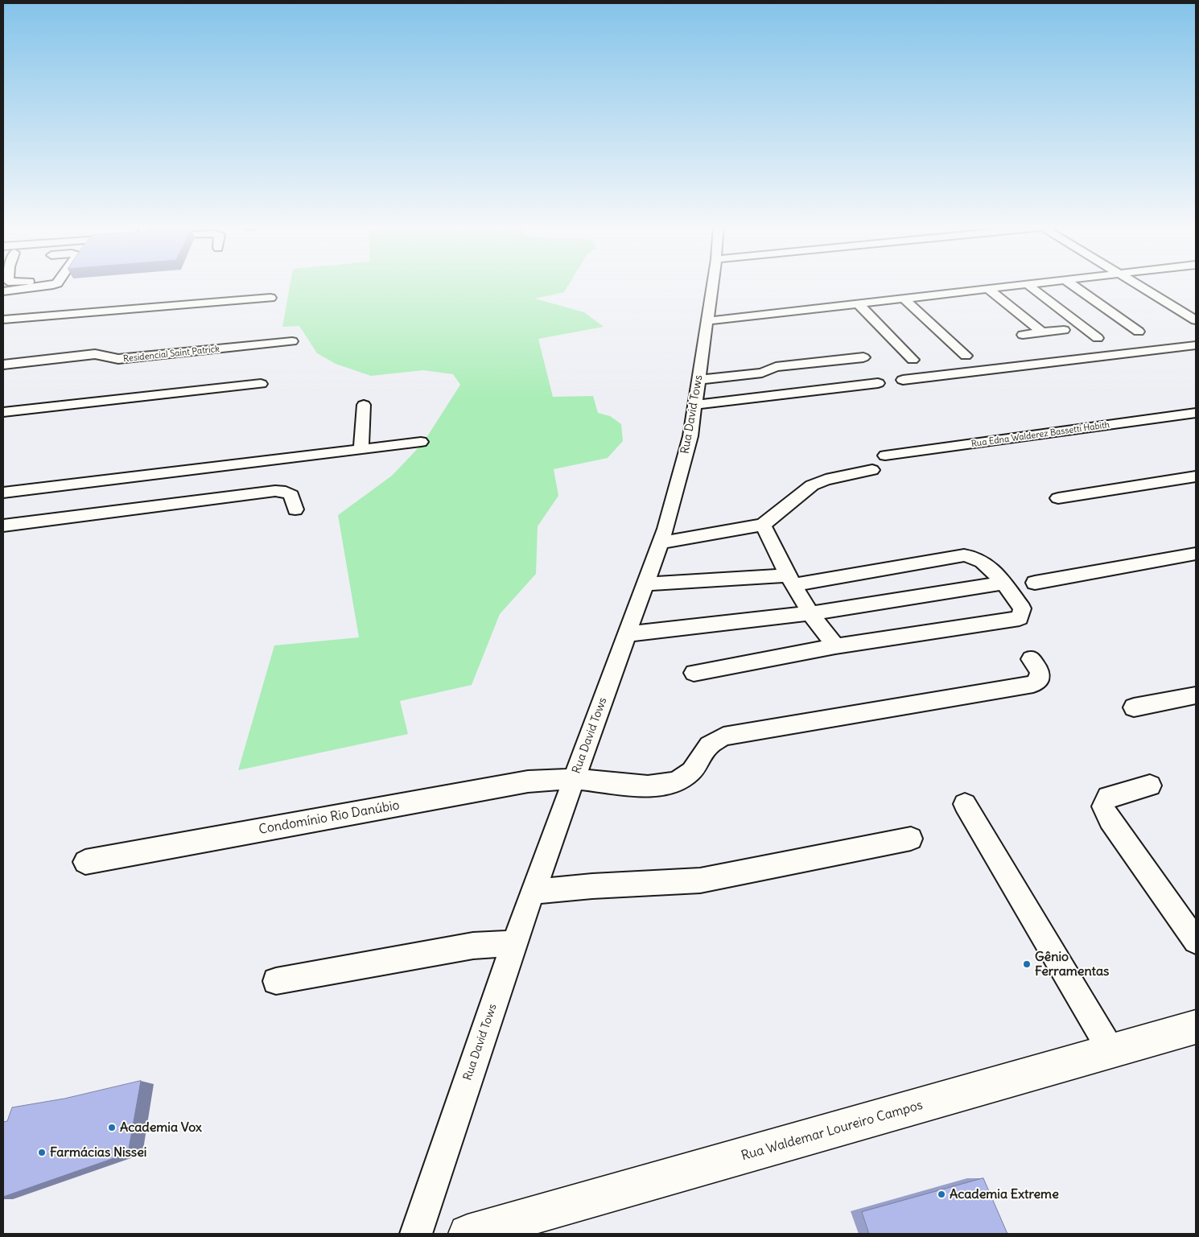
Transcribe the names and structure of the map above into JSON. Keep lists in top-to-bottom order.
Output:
{
  "streets": {
    "main road": ["Rua Waldemar Loureiro Campos"],
    "street": [
      "Residencial Saint Patrick",
      "Rua David Tows",
      "Rua Edna Walderez Bassetti Habith",
      "Condomínio Rio Danúbio"
    ]
  },
  "crossings": [
    ["Rua David Tows", "Condomínio Rio Danúbio"]
  ],
  "places": [
    "Gênio Ferramentas",
    "Academia Vox",
    "Farmácias Nissei",
    "Academia Extreme"
  ]
}
